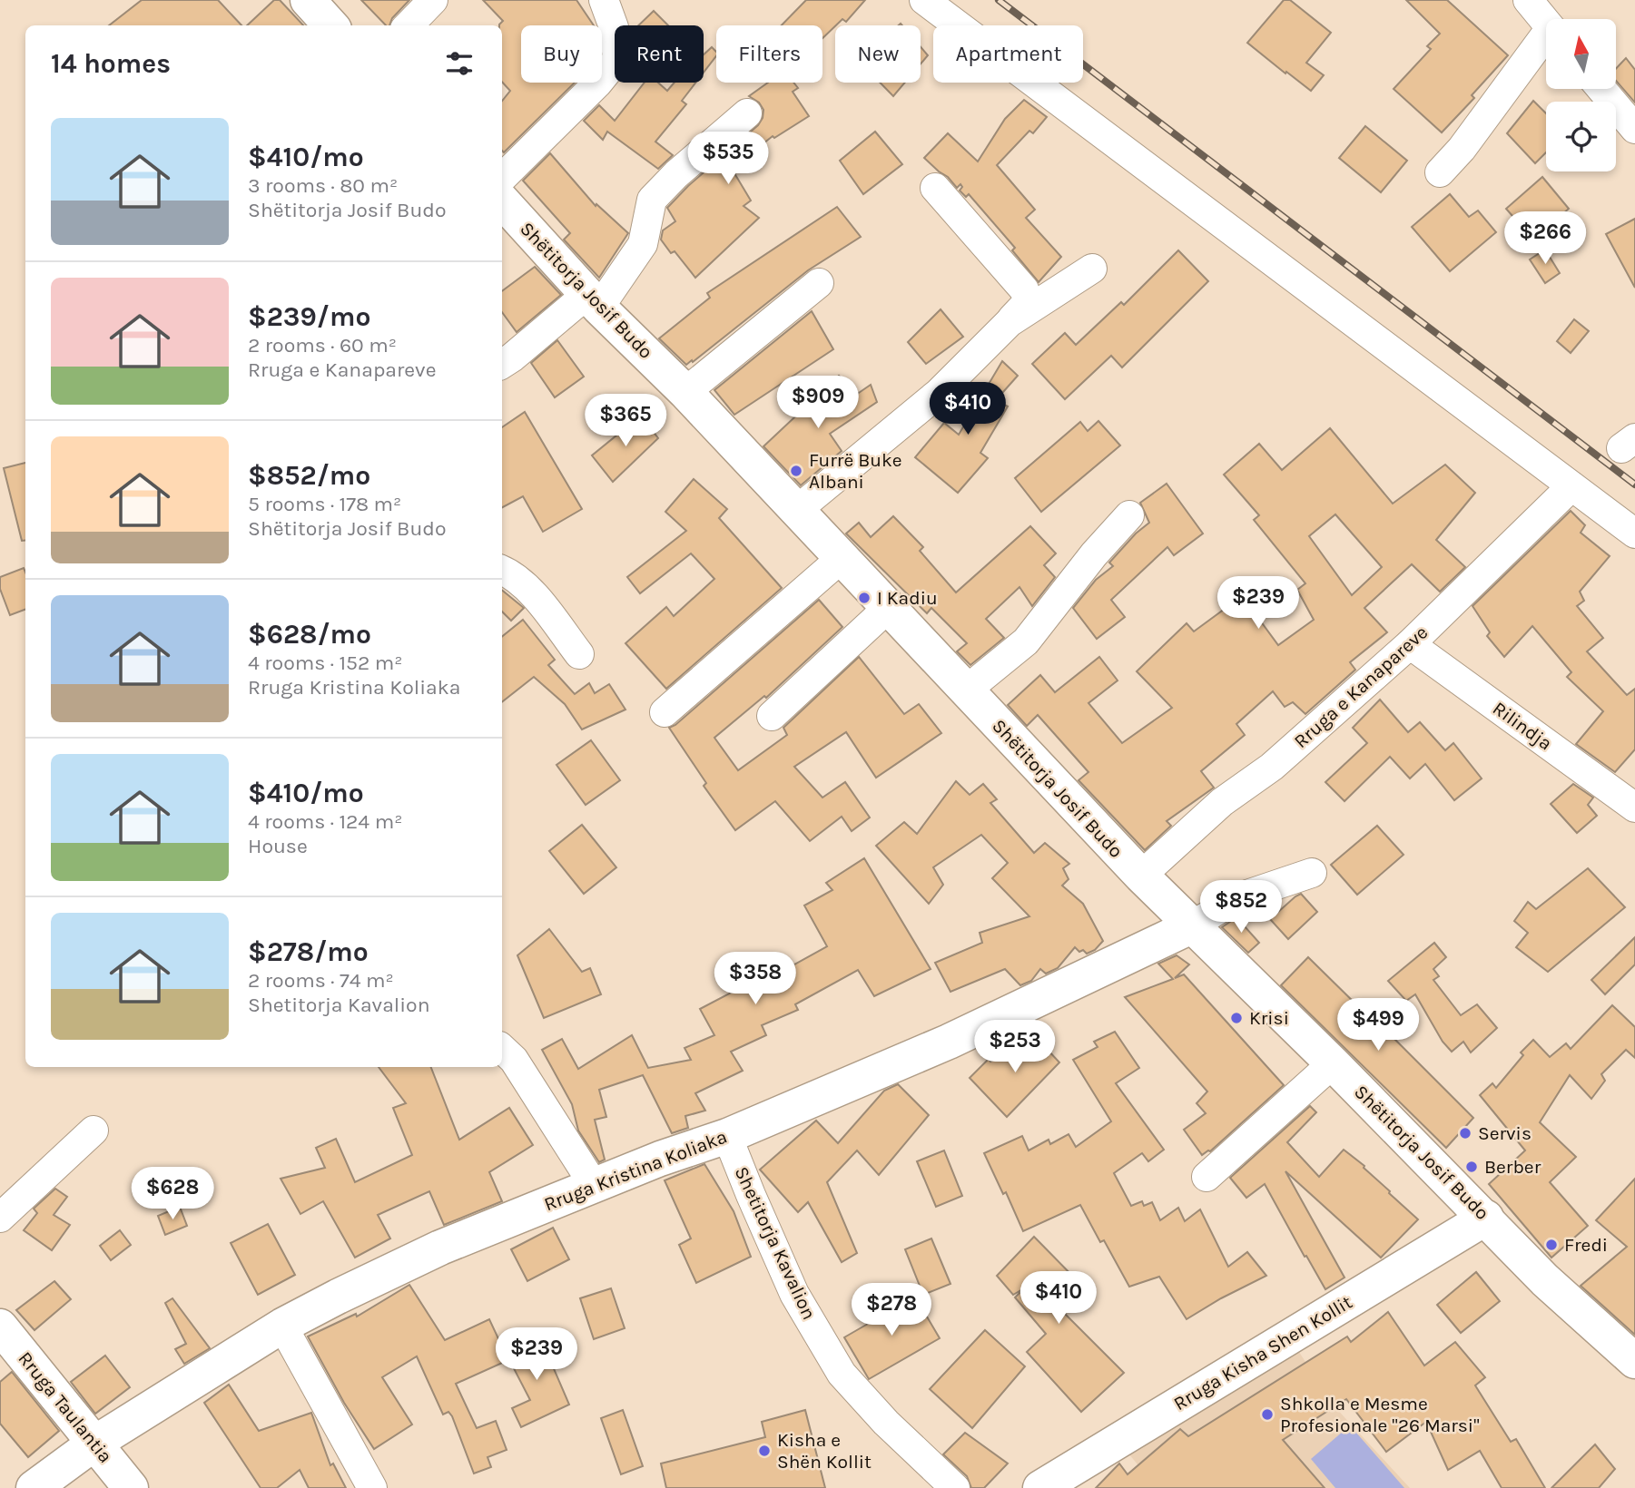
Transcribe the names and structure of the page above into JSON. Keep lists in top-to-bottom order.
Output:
{
  "streets": {
    "street": [
      "Shëtitorja Josif Budo",
      "Rruga e Kanapareve",
      "Rilindja",
      "Rruga Kristina Koliaka",
      "Shetitorja Kavalion",
      "Rruga Kisha Shen Kollit",
      "Rruga Taulantia"
    ]
  },
  "crossings": [
    ["Shëtitorja Josif Budo", "Rruga e Kanapareve"],
    ["Shëtitorja Josif Budo", "Rruga Kristina Koliaka"],
    ["Shëtitorja Josif Budo", "Rruga Kisha Shen Kollit"],
    ["Rruga e Kanapareve", "Rilindja"],
    ["Rruga Kristina Koliaka", "Shetitorja Kavalion"],
    ["Rruga Kristina Koliaka", "Rruga Taulantia"]
  ],
  "places": [
    "Furrë Buke Albani",
    "I Kadiu",
    "Krisi",
    "Servis",
    "Berber",
    "Fredi",
    "Shkolla e Mesme Profesionale \"26 Marsi\"",
    "Kisha e Shën Kollit"
  ],
  "north": "top",
  "page": {
    "chip": [
      "Buy",
      "Rent",
      "Filters",
      "New",
      "Apartment"
    ],
    "heading": "14 homes",
    "list": [
      {
        "name": "$410/mo",
        "note": "3 rooms · 80 m² · Shëtitorja Josif Budo"
      },
      {
        "name": "$239/mo",
        "note": "2 rooms · 60 m² · Rruga e Kanapareve"
      },
      {
        "name": "$852/mo",
        "note": "5 rooms · 178 m² · Shëtitorja Josif Budo"
      },
      {
        "name": "$628/mo",
        "note": "4 rooms · 152 m² · Rruga Kristina Koliaka"
      },
      {
        "name": "$410/mo",
        "note": "4 rooms · 124 m² · House"
      },
      {
        "name": "$278/mo",
        "note": "2 rooms · 74 m² · Shetitorja Kavalion"
      }
    ],
    "price": [
      "$535",
      "$266",
      "$909",
      "$410",
      "$365",
      "$239",
      "$852",
      "$358",
      "$499",
      "$253",
      "$628",
      "$410",
      "$278",
      "$239"
    ]
  }
}
